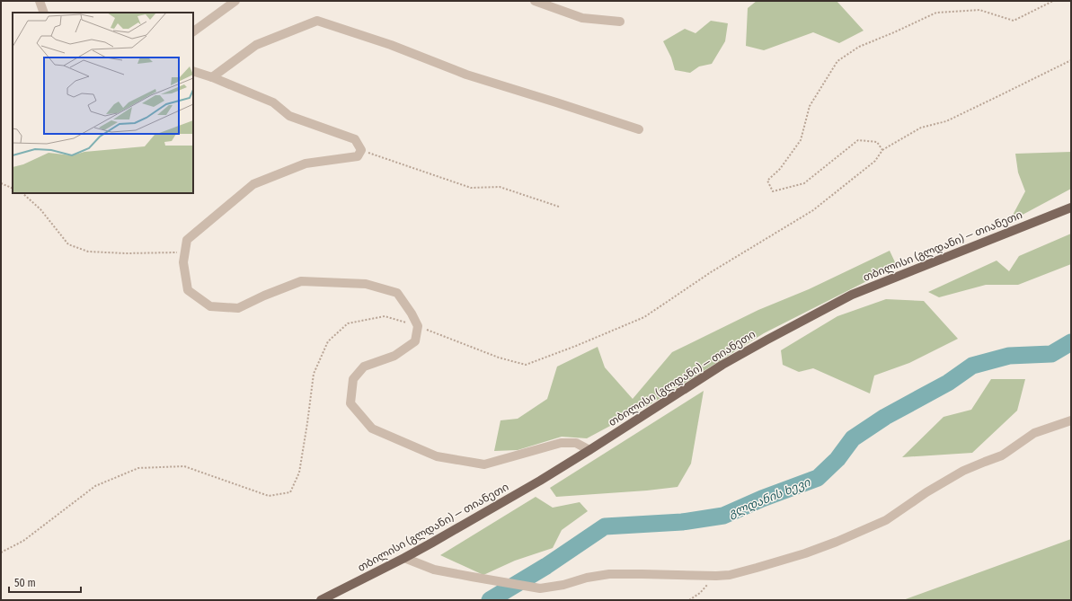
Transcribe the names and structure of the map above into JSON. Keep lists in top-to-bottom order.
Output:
{
  "streets": {
    "main road": ["თბილისი (გლდანი) — თიანეთი"]
  },
  "water": ["გლდანის ხევი"],
  "scale_bar": "50 m"
}
